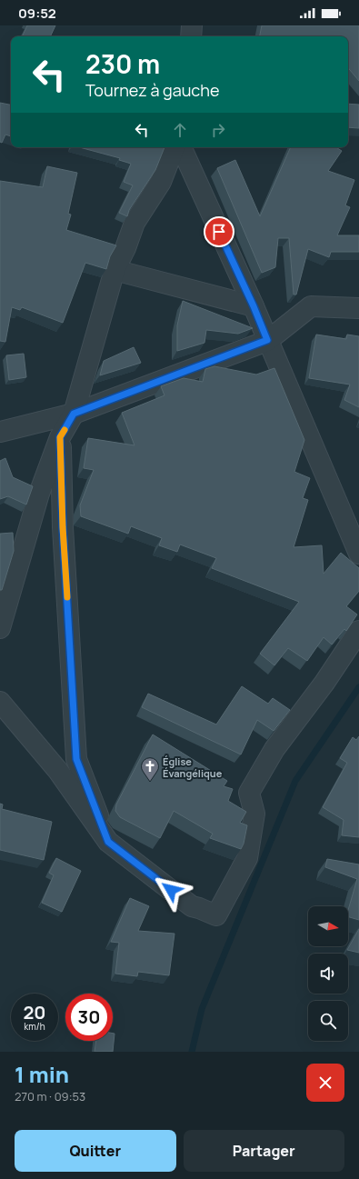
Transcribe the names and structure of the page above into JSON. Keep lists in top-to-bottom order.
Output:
{
  "places": {
    "church": ["Église Évangélique"]
  },
  "north": "right",
  "page": {
    "status": "09:52",
    "turn": ["230 m", "Tournez à gauche"],
    "speed": "20 km/h",
    "limit": "30",
    "heading": ["1 min", "270 m · 09:53"],
    "buttons": ["Quitter", "Partager"]
  }
}
